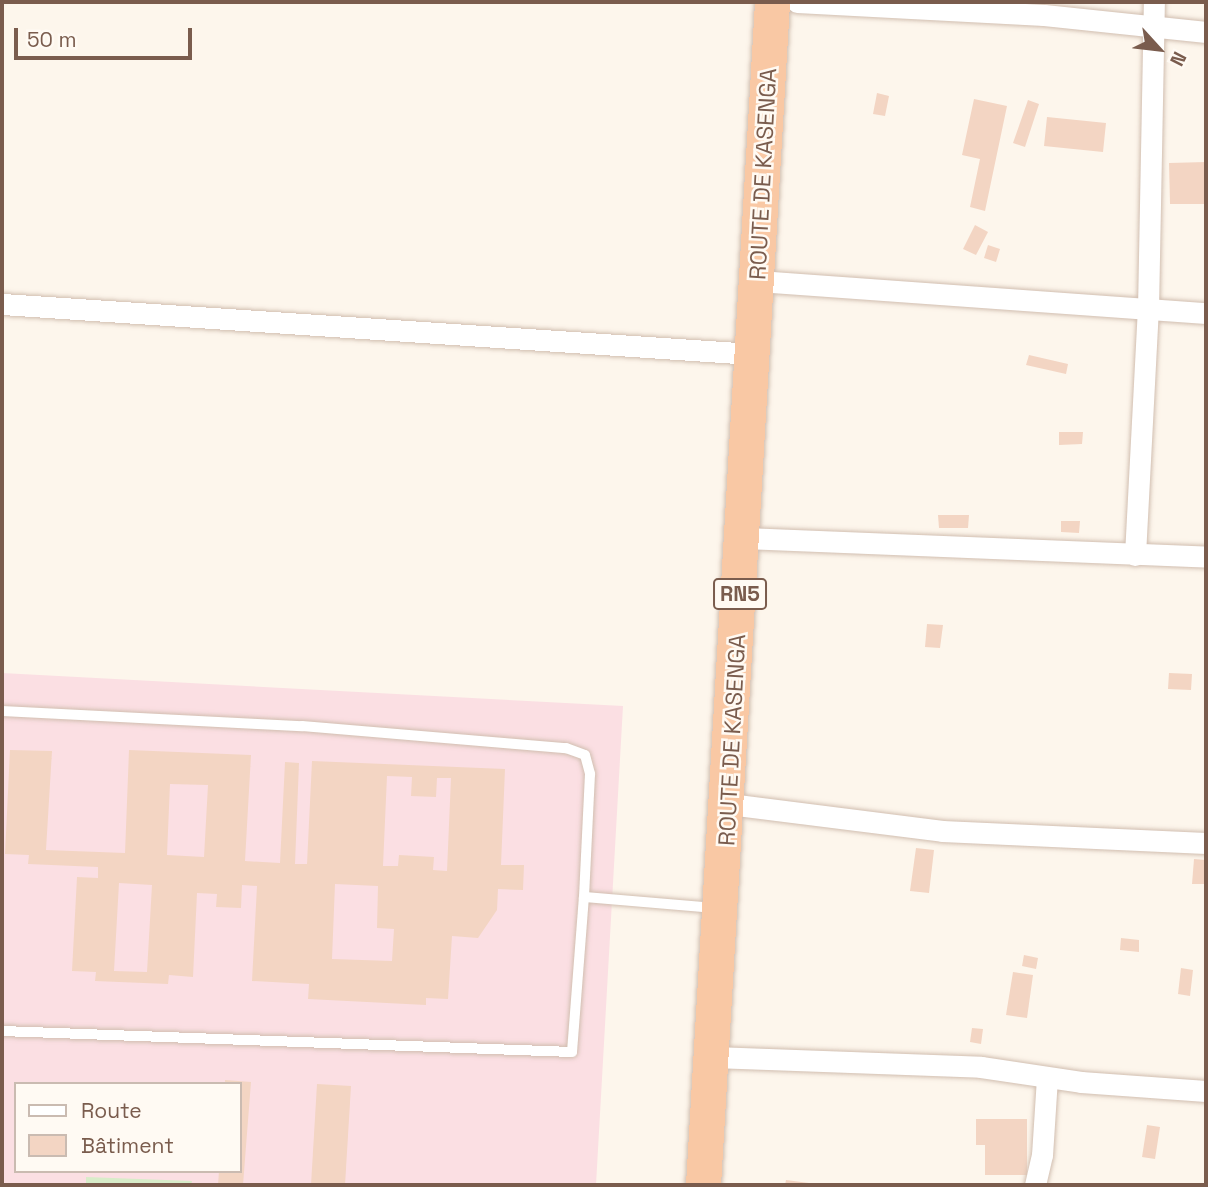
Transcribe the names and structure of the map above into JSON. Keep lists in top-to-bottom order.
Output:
{
  "streets": {
    "highway": ["ROUTE DE KASENGA", "RN5"]
  },
  "legend": ["Route", "Bâtiment"],
  "scale_bar": "50 m",
  "north": "bottom right"
}
